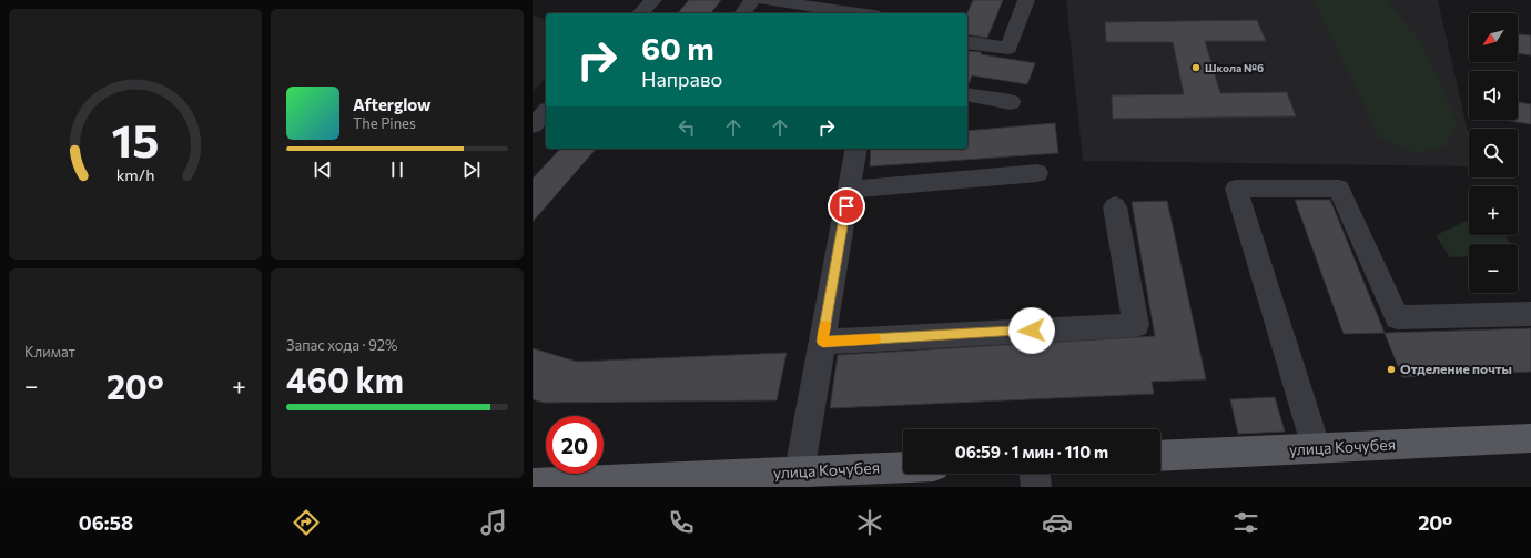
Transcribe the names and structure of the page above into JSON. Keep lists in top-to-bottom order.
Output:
{
  "streets": {
    "main road": ["улица Кочубея"]
  },
  "places": ["Школа №6", "Отделение почты"],
  "north": "bottom left",
  "page": {
    "map_buttons": ["+", "−"],
    "turn": ["60 m", "Направо"],
    "song": ["Afterglow", "The Pines"],
    "tile": [
      "Климат",
      ["Запас хода · 92%", "460 km"]
    ],
    "heat": ["−", "20°", "+"],
    "limit": "20",
    "trip": "06:59 · 1 мин · 110 m",
    "tabs": ["06:58", "20°"],
    "gauge": ["15", "km/h"]
  }
}
